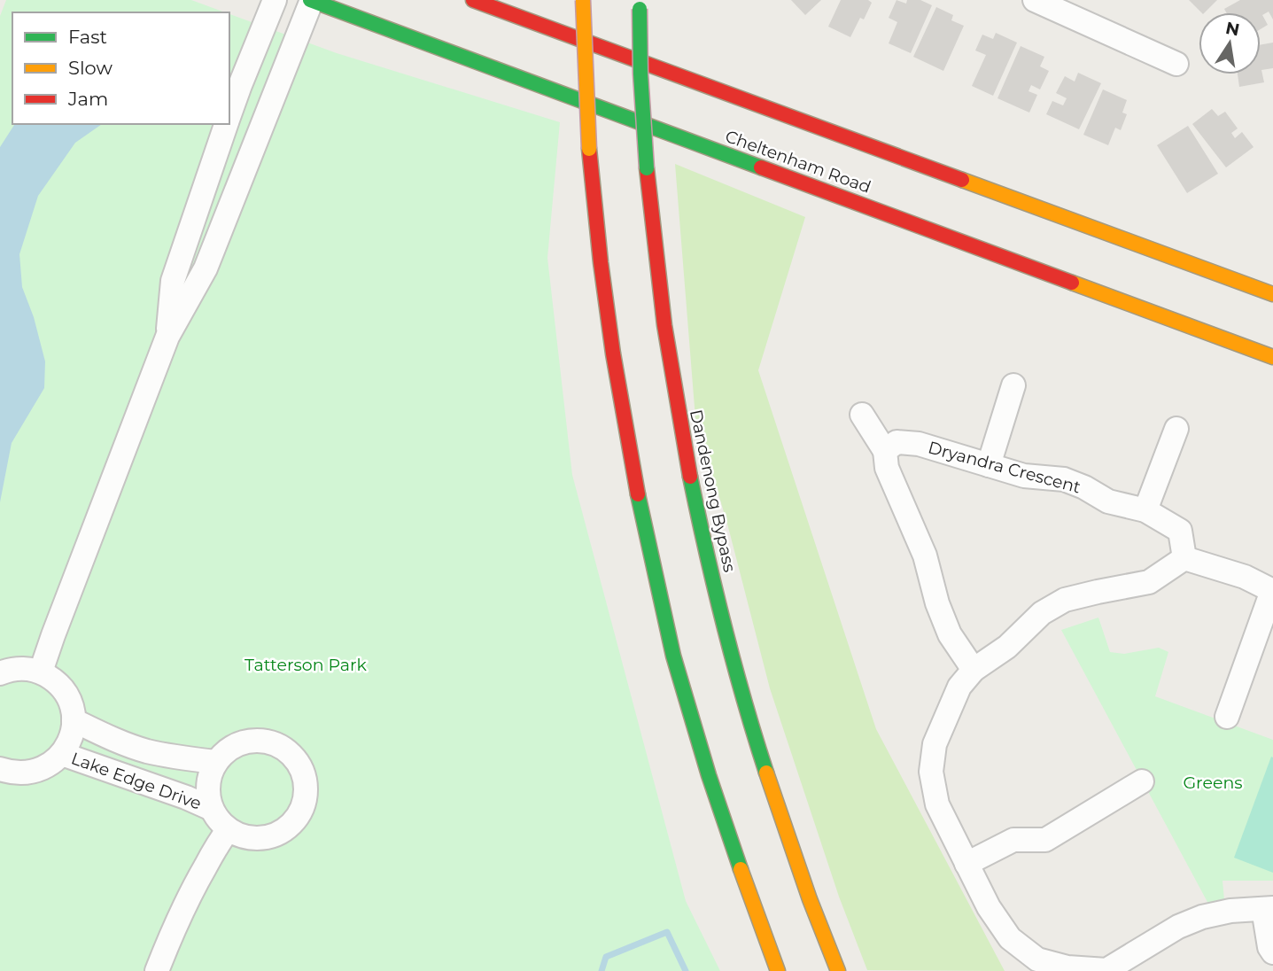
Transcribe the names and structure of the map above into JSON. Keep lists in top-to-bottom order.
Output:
{
  "streets": {
    "main road": ["Cheltenham Road", "Dandenong Bypass"],
    "street": ["Dryandra Crescent", "Lake Edge Drive"]
  },
  "parks": ["Tatterson Park", "Greens"],
  "legend": ["Fast", "Slow", "Jam"],
  "north": "top"
}
